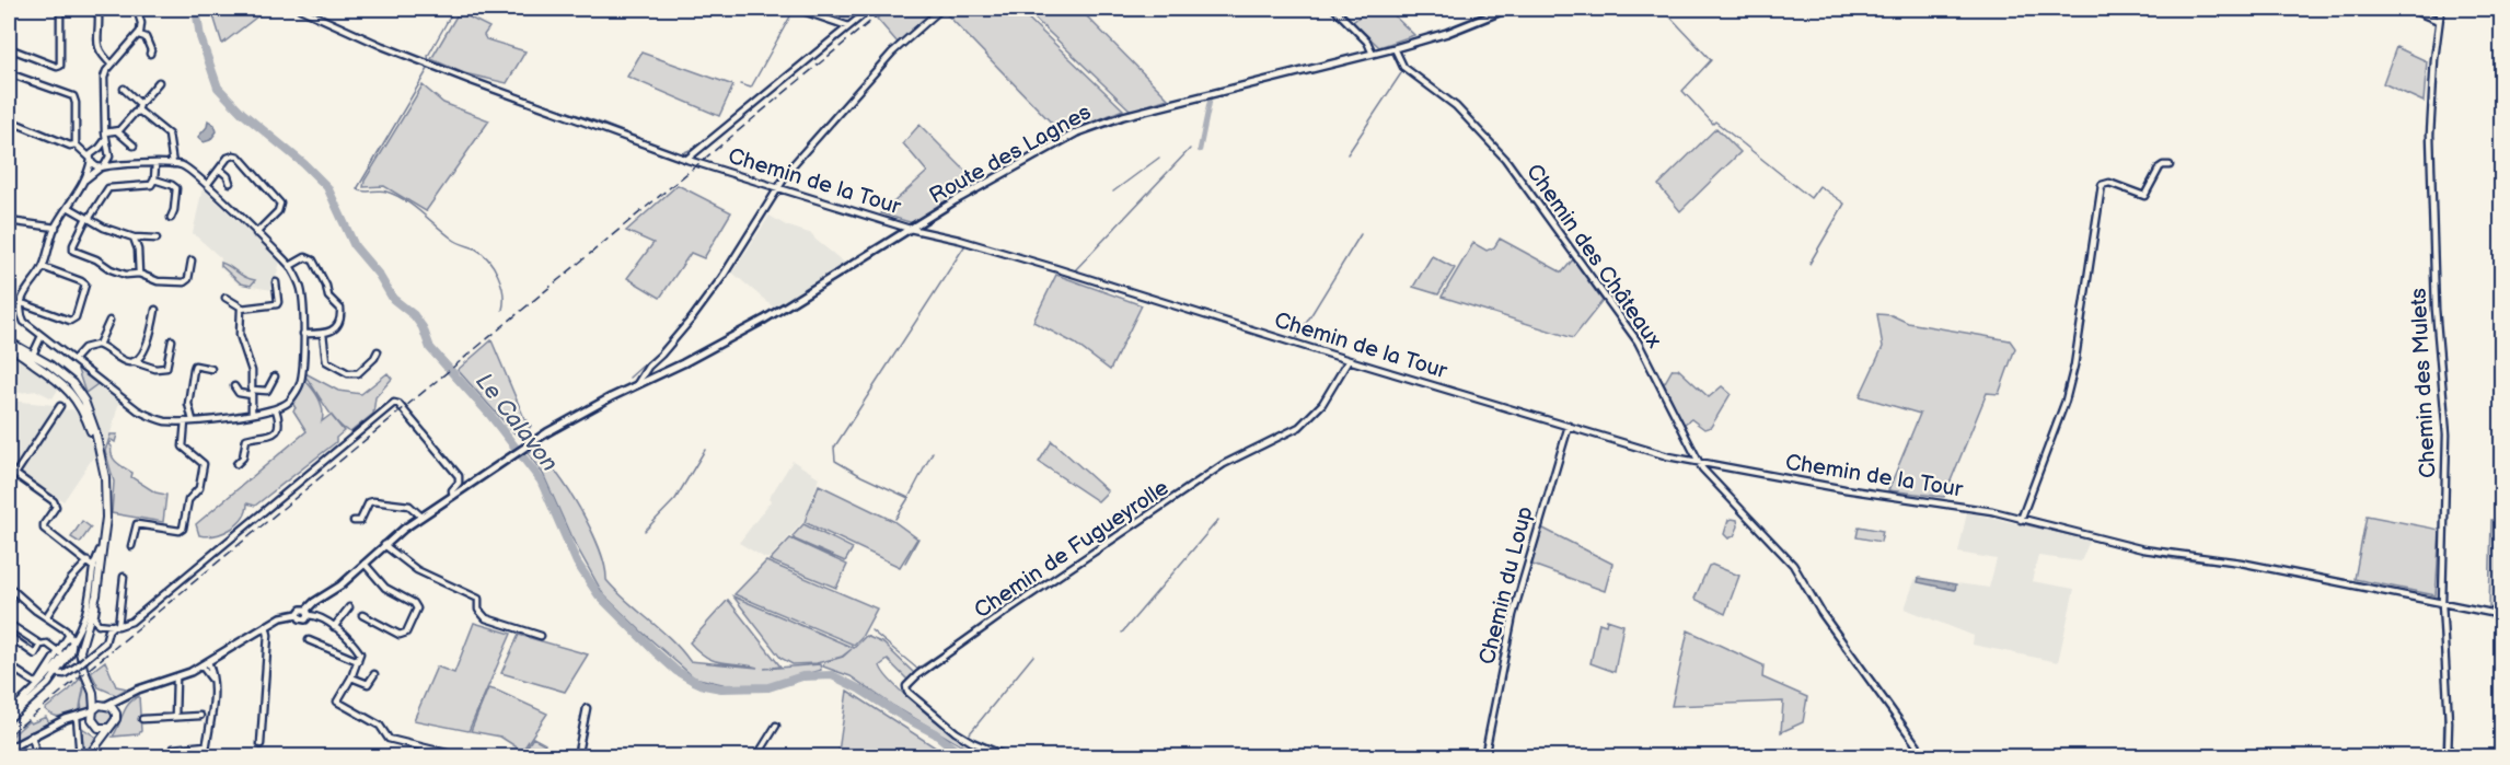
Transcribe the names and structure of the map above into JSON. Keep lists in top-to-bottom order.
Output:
{
  "streets": {
    "street": [
      "Route des Lagnes",
      "Chemin de la Tour",
      "Chemin des Châteaux",
      "Chemin des Mulets",
      "Chemin de Fugueyrolle",
      "Chemin du Loup"
    ]
  },
  "crossings": [
    ["Route des Lagnes", "Chemin de la Tour"],
    ["Route des Lagnes", "Chemin des Châteaux"],
    ["Chemin de la Tour", "Chemin des Châteaux"],
    ["Chemin de la Tour", "Chemin des Mulets"],
    ["Chemin de la Tour", "Chemin de Fugueyrolle"],
    ["Chemin de la Tour", "Chemin du Loup"]
  ],
  "water": ["Le Calavon"]
}
